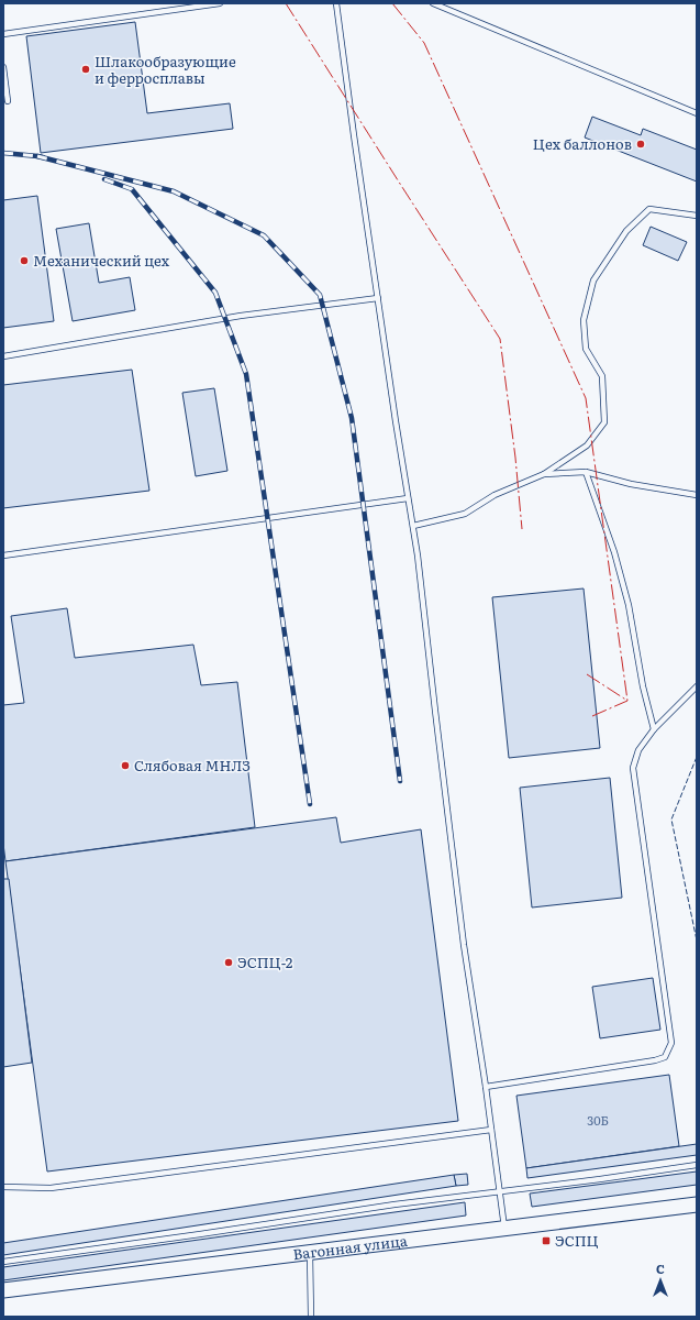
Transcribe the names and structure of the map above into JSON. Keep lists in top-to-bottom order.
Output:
{
  "streets": {
    "street": ["Вагонная улица"]
  },
  "places": {
    "other": [
      "Шлакообразующие и ферросплавы",
      "Цех баллонов",
      "Механический цех",
      "Слябовая МНЛЗ",
      "ЭСПЦ-2"
    ],
    "transit": ["ЭСПЦ"]
  },
  "house_numbers": ["30Б"],
  "north": "top"
}
